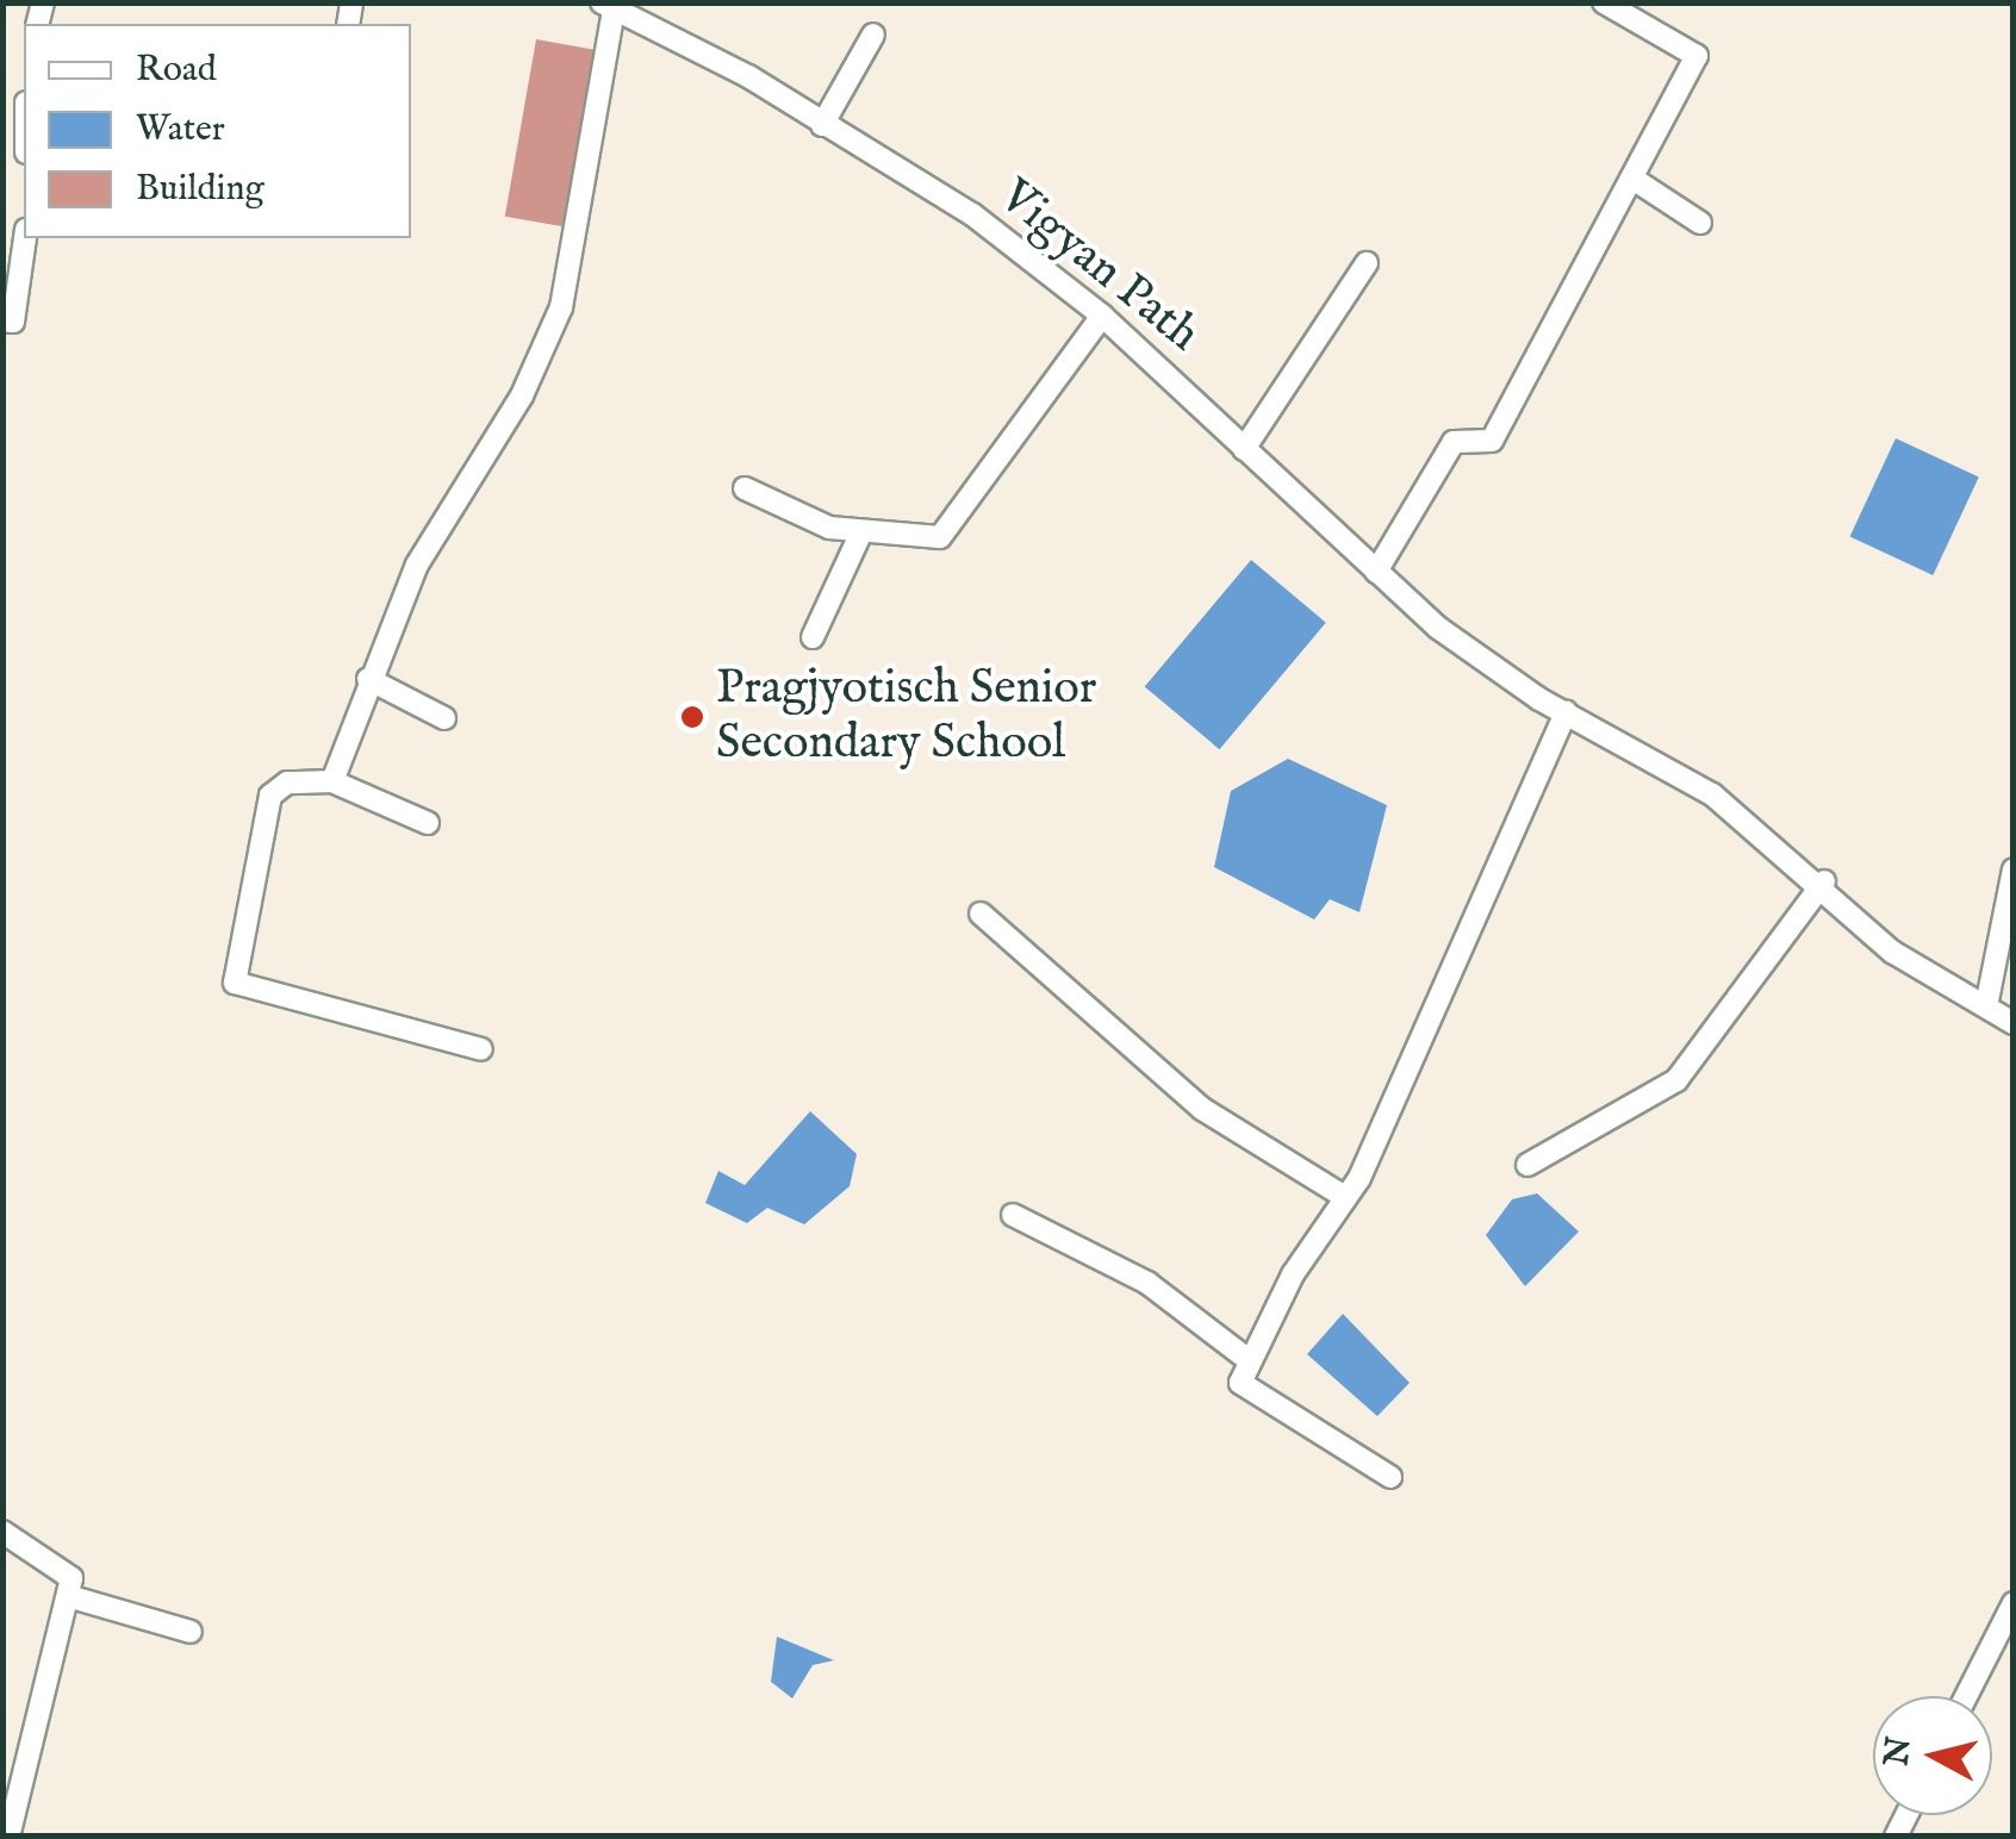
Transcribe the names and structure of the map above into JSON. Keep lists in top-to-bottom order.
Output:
{
  "streets": {
    "street": ["Vigyan Path"]
  },
  "places": ["Pragjyotisch Senior Secondary School"],
  "legend": ["Road", "Water", "Building"],
  "north": "left"
}
